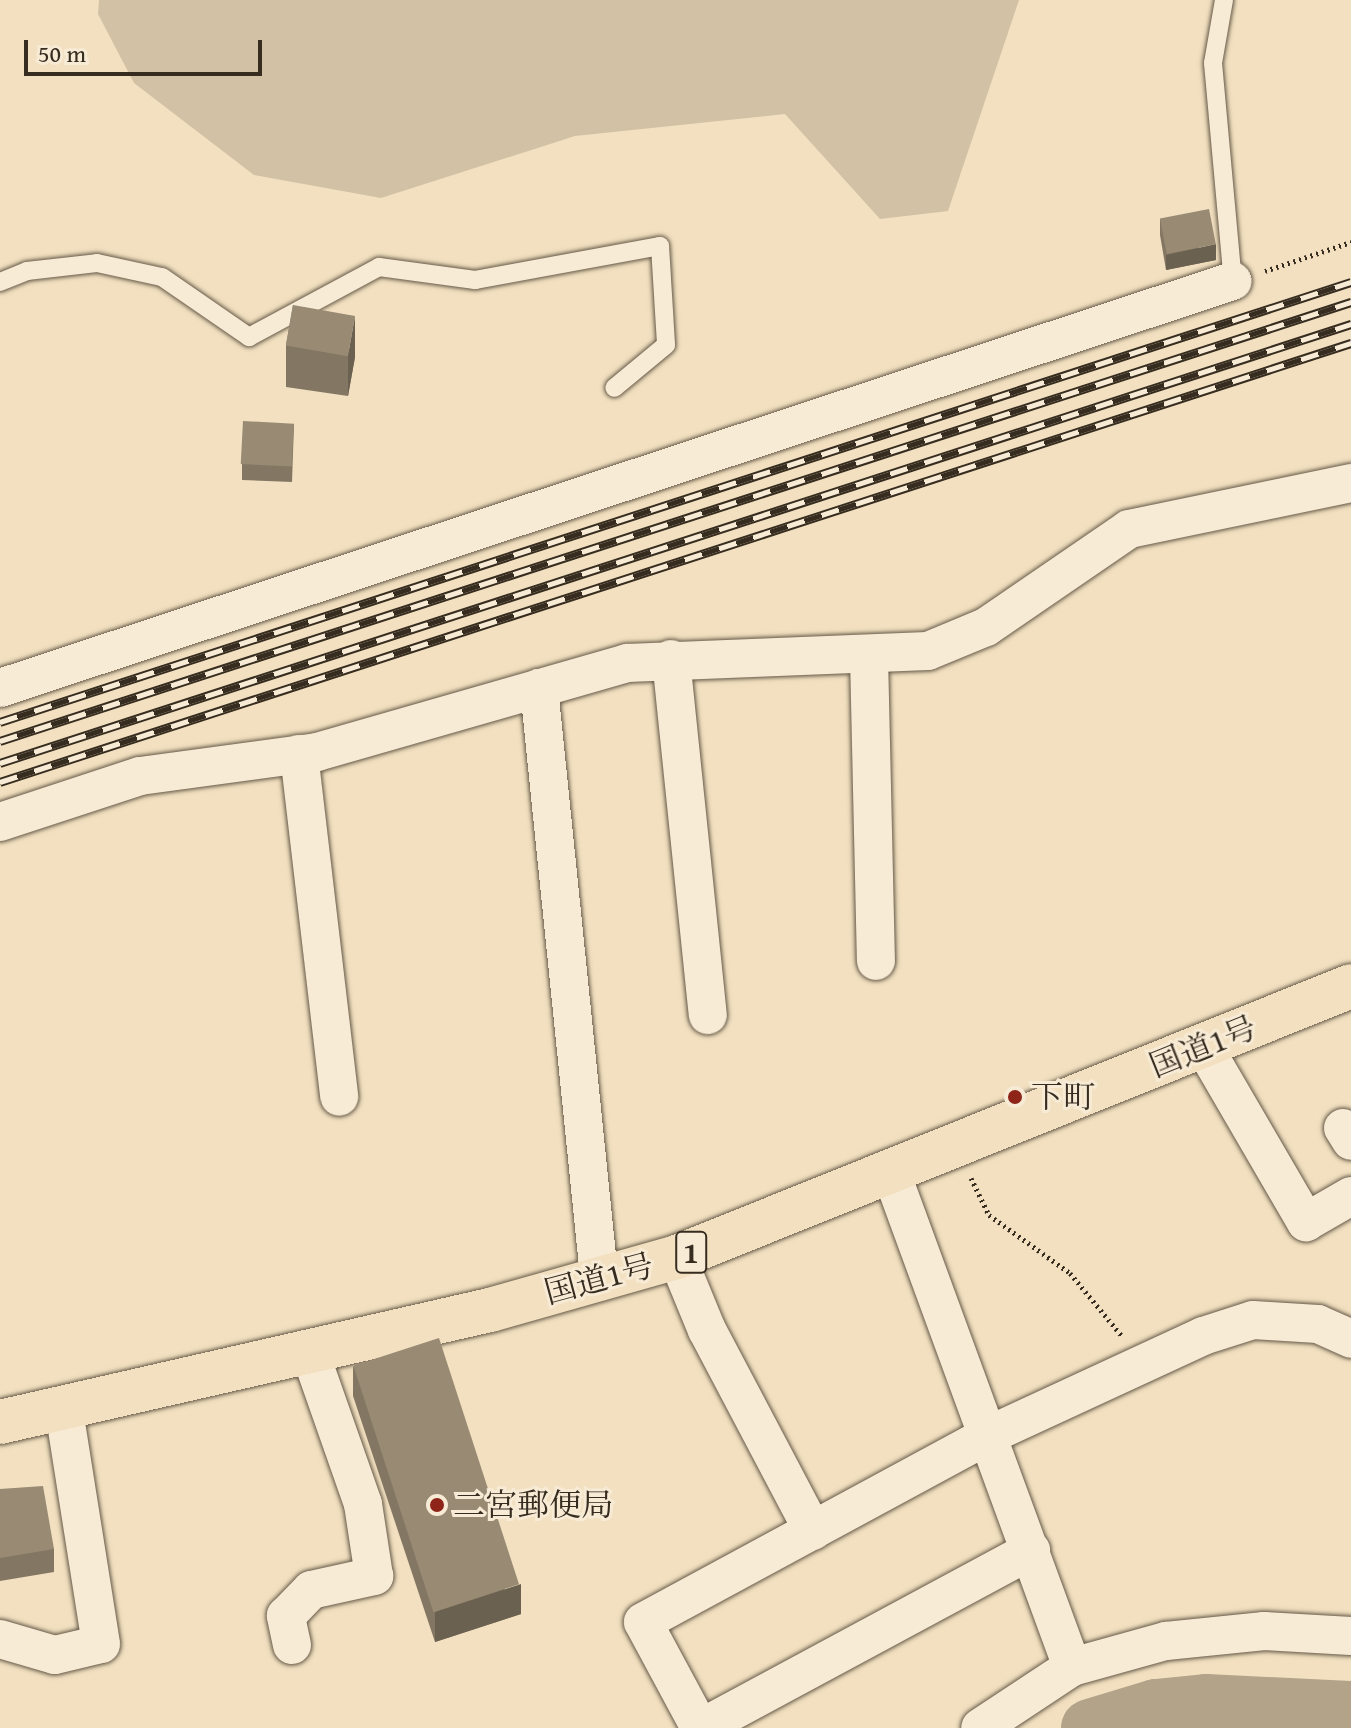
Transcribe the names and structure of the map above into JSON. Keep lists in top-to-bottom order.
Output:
{
  "streets": {
    "highway": ["国道1号", "1"]
  },
  "places": ["下町", "二宮郵便局"],
  "scale_bar": "50 m"
}
